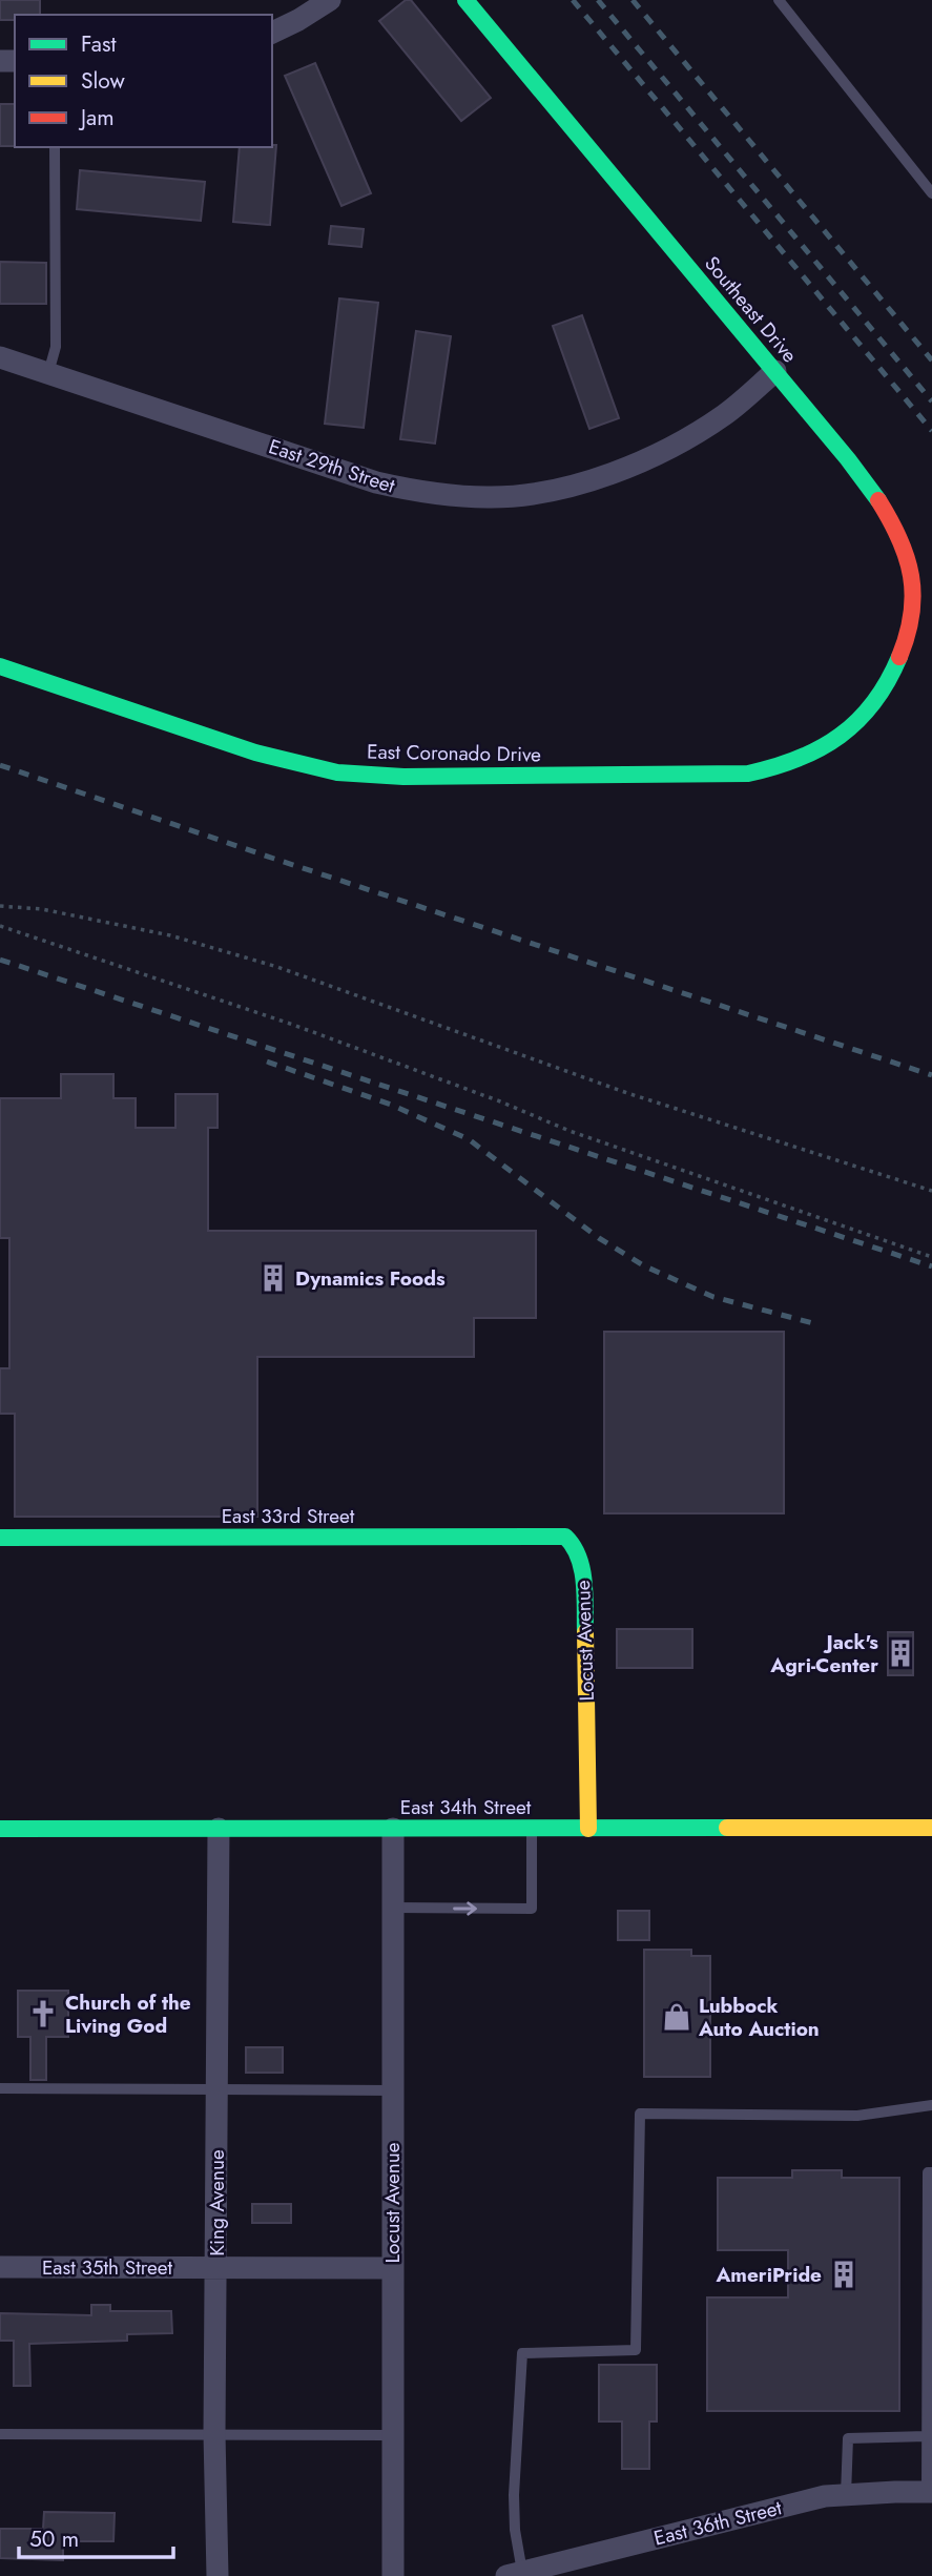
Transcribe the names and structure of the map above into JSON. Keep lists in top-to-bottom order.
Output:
{
  "streets": {
    "street": [
      "Southeast Drive",
      "East 29th Street",
      "East Coronado Drive",
      "East 33rd Street",
      "Locust Avenue",
      "East 34th Street",
      "King Avenue",
      "East 35th Street",
      "East 36th Street"
    ]
  },
  "crossings": [
    ["Southeast Drive", "East 29th Street"],
    ["Southeast Drive", "East Coronado Drive"],
    ["East 33rd Street", "Locust Avenue"],
    ["Locust Avenue", "East 34th Street"],
    ["Locust Avenue", "East 35th Street"],
    ["East 34th Street", "King Avenue"],
    ["King Avenue", "East 35th Street"]
  ],
  "places": {
    "building": ["Dynamics Foods", "Jack's Agri-Center", "AmeriPride"],
    "church": ["Church of the Living God"],
    "shop": ["Lubbock Auto Auction"]
  },
  "legend": ["Fast", "Slow", "Jam"],
  "scale_bar": "50 m"
}
